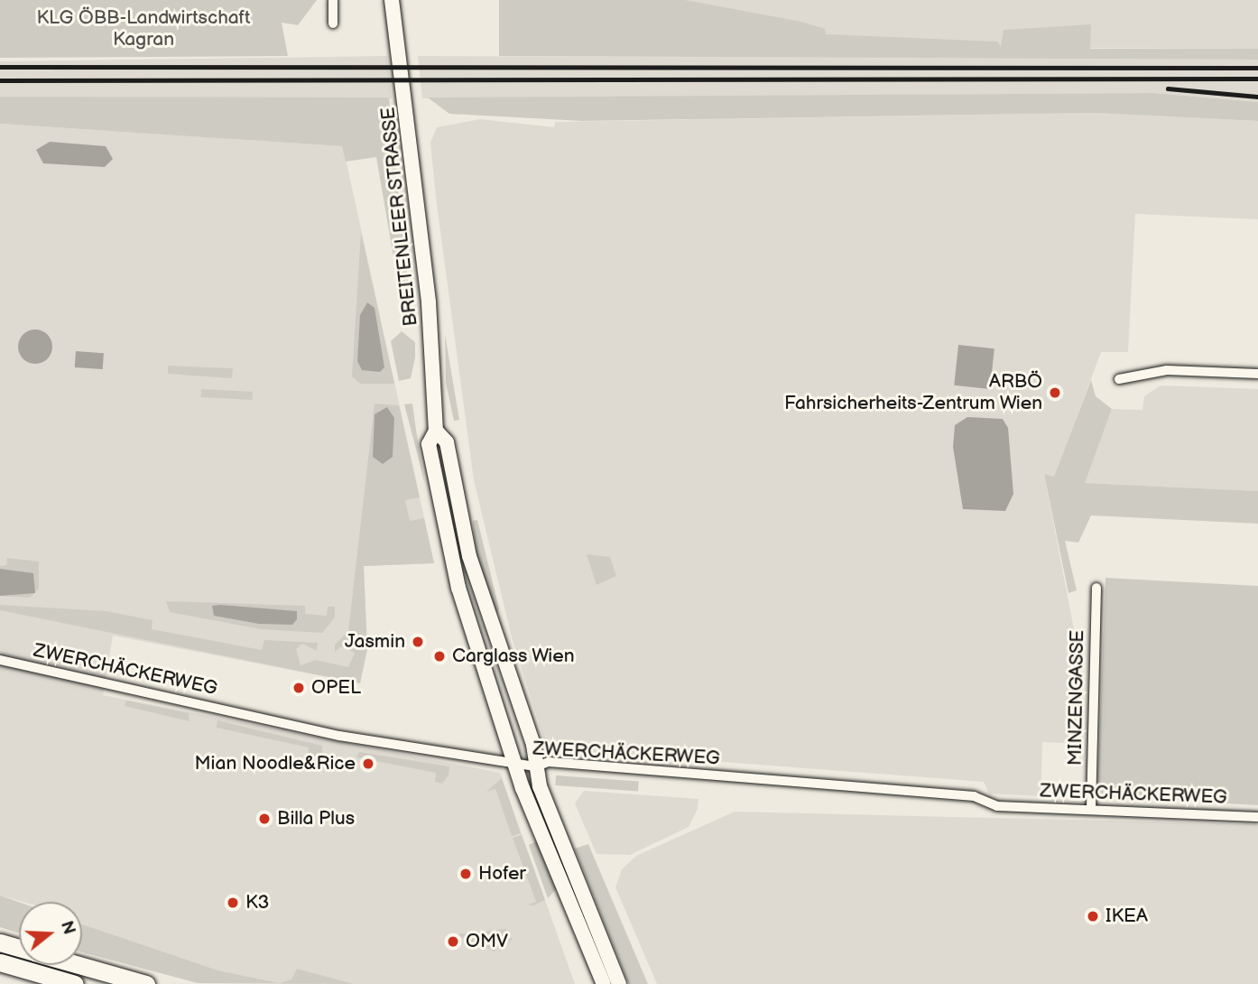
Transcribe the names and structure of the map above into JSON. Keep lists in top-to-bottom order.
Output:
{
  "streets": {
    "main road": ["BREITENLEER STRASSE"],
    "street": ["ZWERCHÄCKERWEG", "MINZENGASSE"]
  },
  "crossings": [
    ["BREITENLEER STRASSE", "ZWERCHÄCKERWEG"],
    ["ZWERCHÄCKERWEG", "MINZENGASSE"]
  ],
  "parks": ["KLG ÖBB-Landwirtschaft Kagran"],
  "places": [
    "ARBÖ Fahrsicherheits-Zentrum Wien",
    "Jasmin",
    "Carglass Wien",
    "OPEL",
    "Mian Noodle&Rice",
    "Billa Plus",
    "Hofer",
    "K3",
    "IKEA",
    "OMV"
  ],
  "north": "right"
}
